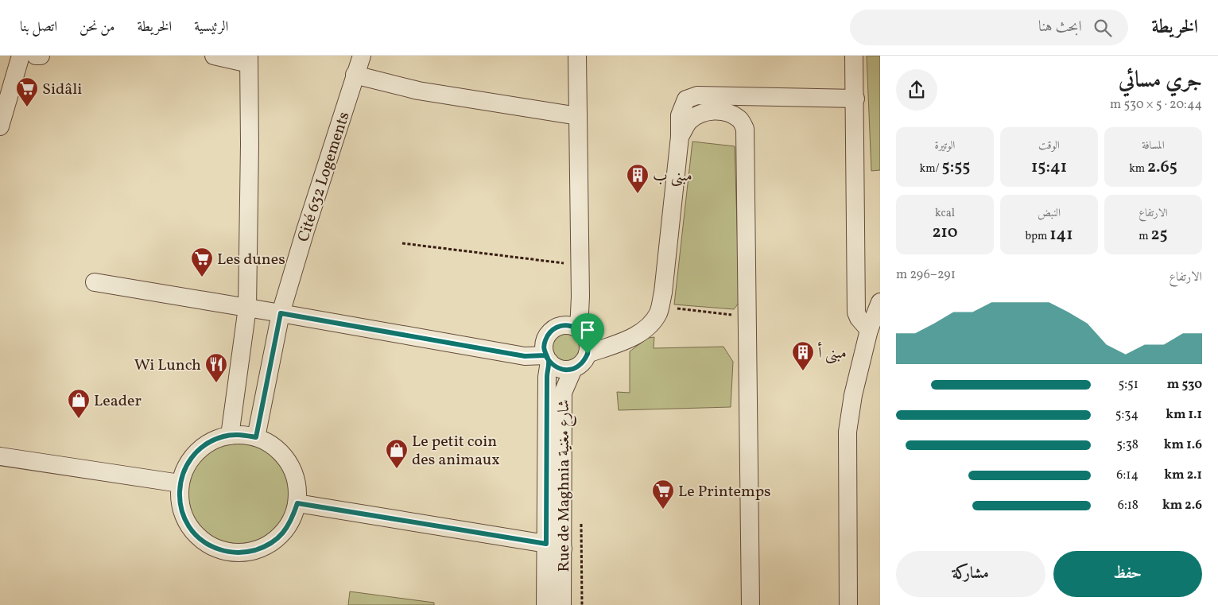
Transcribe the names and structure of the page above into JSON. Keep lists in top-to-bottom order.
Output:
{
  "streets": {
    "street": ["Cité 632 Logements", "Rue de Maghnia شارع مغنية"]
  },
  "places": {
    "supermarket": ["Sidâli", "Les dunes", "Le Printemps"],
    "building": ["مبنى ب", "مبنى أ"],
    "restaurant": ["Wi Lunch"],
    "shop": ["Leader", "Le petit coin des animaux"]
  },
  "page": {
    "header": "الخريطة",
    "search": "ابحث هنا",
    "nav": [
      "الرئيسية",
      "الخريطة",
      "من نحن",
      "اتصل بنا"
    ],
    "heading": ["جري مسائي", "20:44 · 5 × 530 m"],
    "stats": [
      ["المسافة", "2.65 km"],
      ["الوقت", "15:41"],
      ["الوتيرة", "5:55 /km"],
      ["الارتفاع", "25 m"],
      ["النبض", "141 bpm"],
      ["kcal", "210"]
    ],
    "chart": ["الارتفاع", "291–296 m"],
    "list": [
      {
        "name": "530 m",
        "note": "5:51"
      },
      {
        "name": "1.1 km",
        "note": "5:34"
      },
      {
        "name": "1.6 km",
        "note": "5:38"
      },
      {
        "name": "2.1 km",
        "note": "6:14"
      },
      {
        "name": "2.6 km",
        "note": "6:18"
      }
    ],
    "buttons": ["حفظ", "مشاركة"]
  }
}
